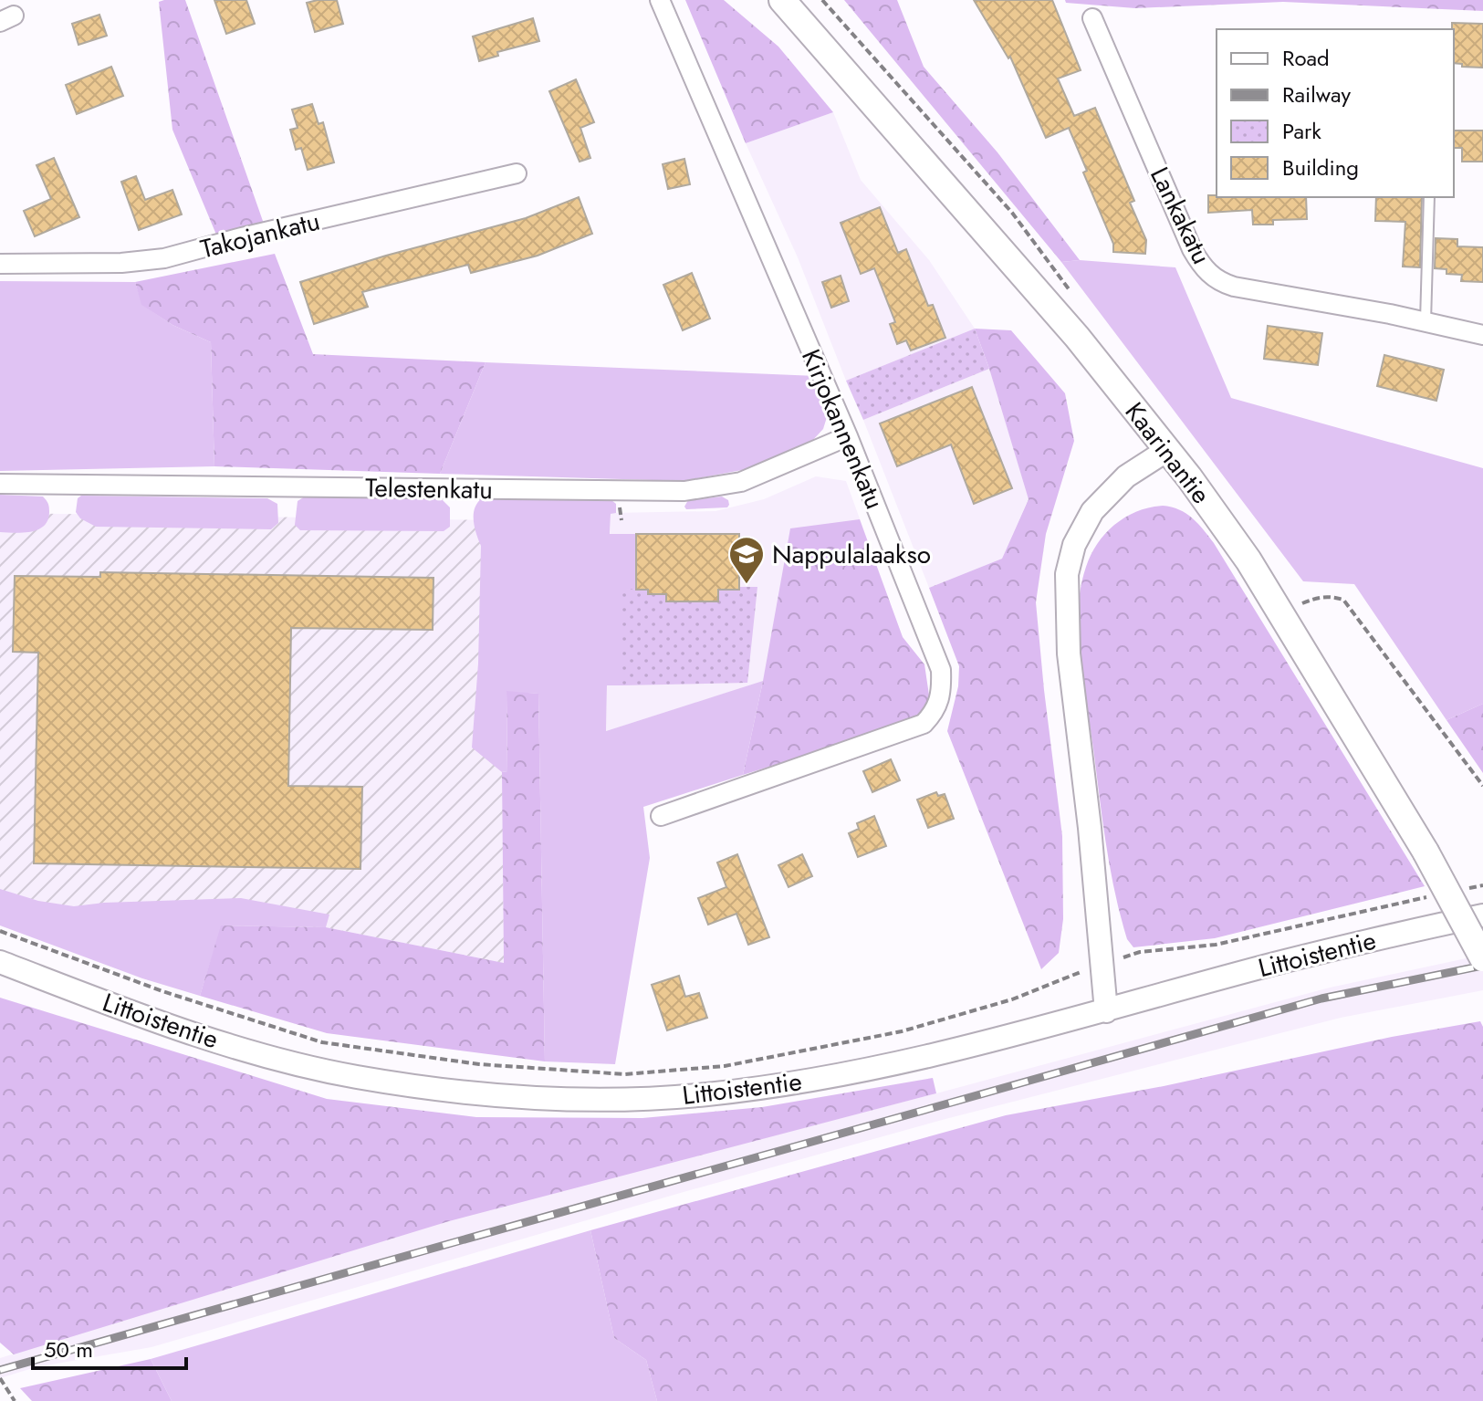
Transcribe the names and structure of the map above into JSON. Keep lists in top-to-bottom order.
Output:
{
  "streets": {
    "main road": ["Kaarinantie"],
    "street": [
      "Lankakatu",
      "Takojankatu",
      "Kirjokannenkatu",
      "Telestenkatu",
      "Littoistentie"
    ]
  },
  "crossings": [
    ["Kirjokannenkatu", "Telestenkatu"]
  ],
  "places": {
    "school or university": ["Nappulalaakso"]
  },
  "legend": [
    "Road",
    "Railway",
    "Park",
    "Building"
  ],
  "scale_bar": "50 m"
}
